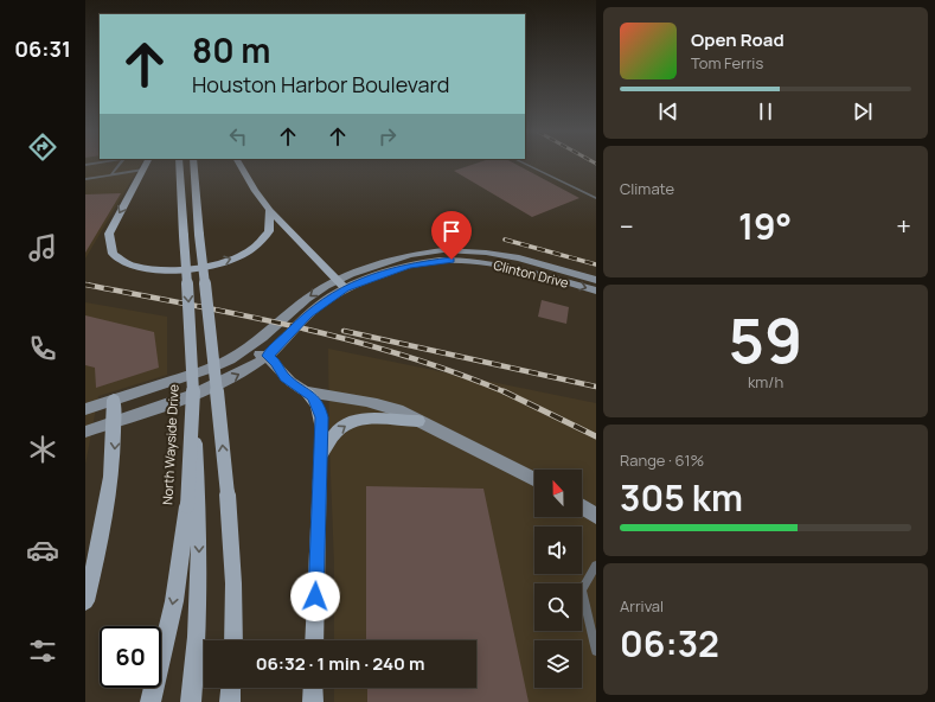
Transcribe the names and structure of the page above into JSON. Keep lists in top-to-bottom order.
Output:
{
  "streets": {
    "main road": ["Clinton Drive", "North Wayside Drive"]
  },
  "north": "top",
  "page": {
    "tabs": "06:31",
    "turn": ["80 m", "Houston Harbor Boulevard"],
    "song": ["Open Road", "Tom Ferris"],
    "tile": [
      "Climate",
      ["59", "km/h"],
      ["Range · 61%", "305 km"],
      ["Arrival", "06:32"]
    ],
    "heat": ["−", "19°", "+"],
    "limit": "60",
    "trip": "06:32 · 1 min · 240 m"
  }
}
